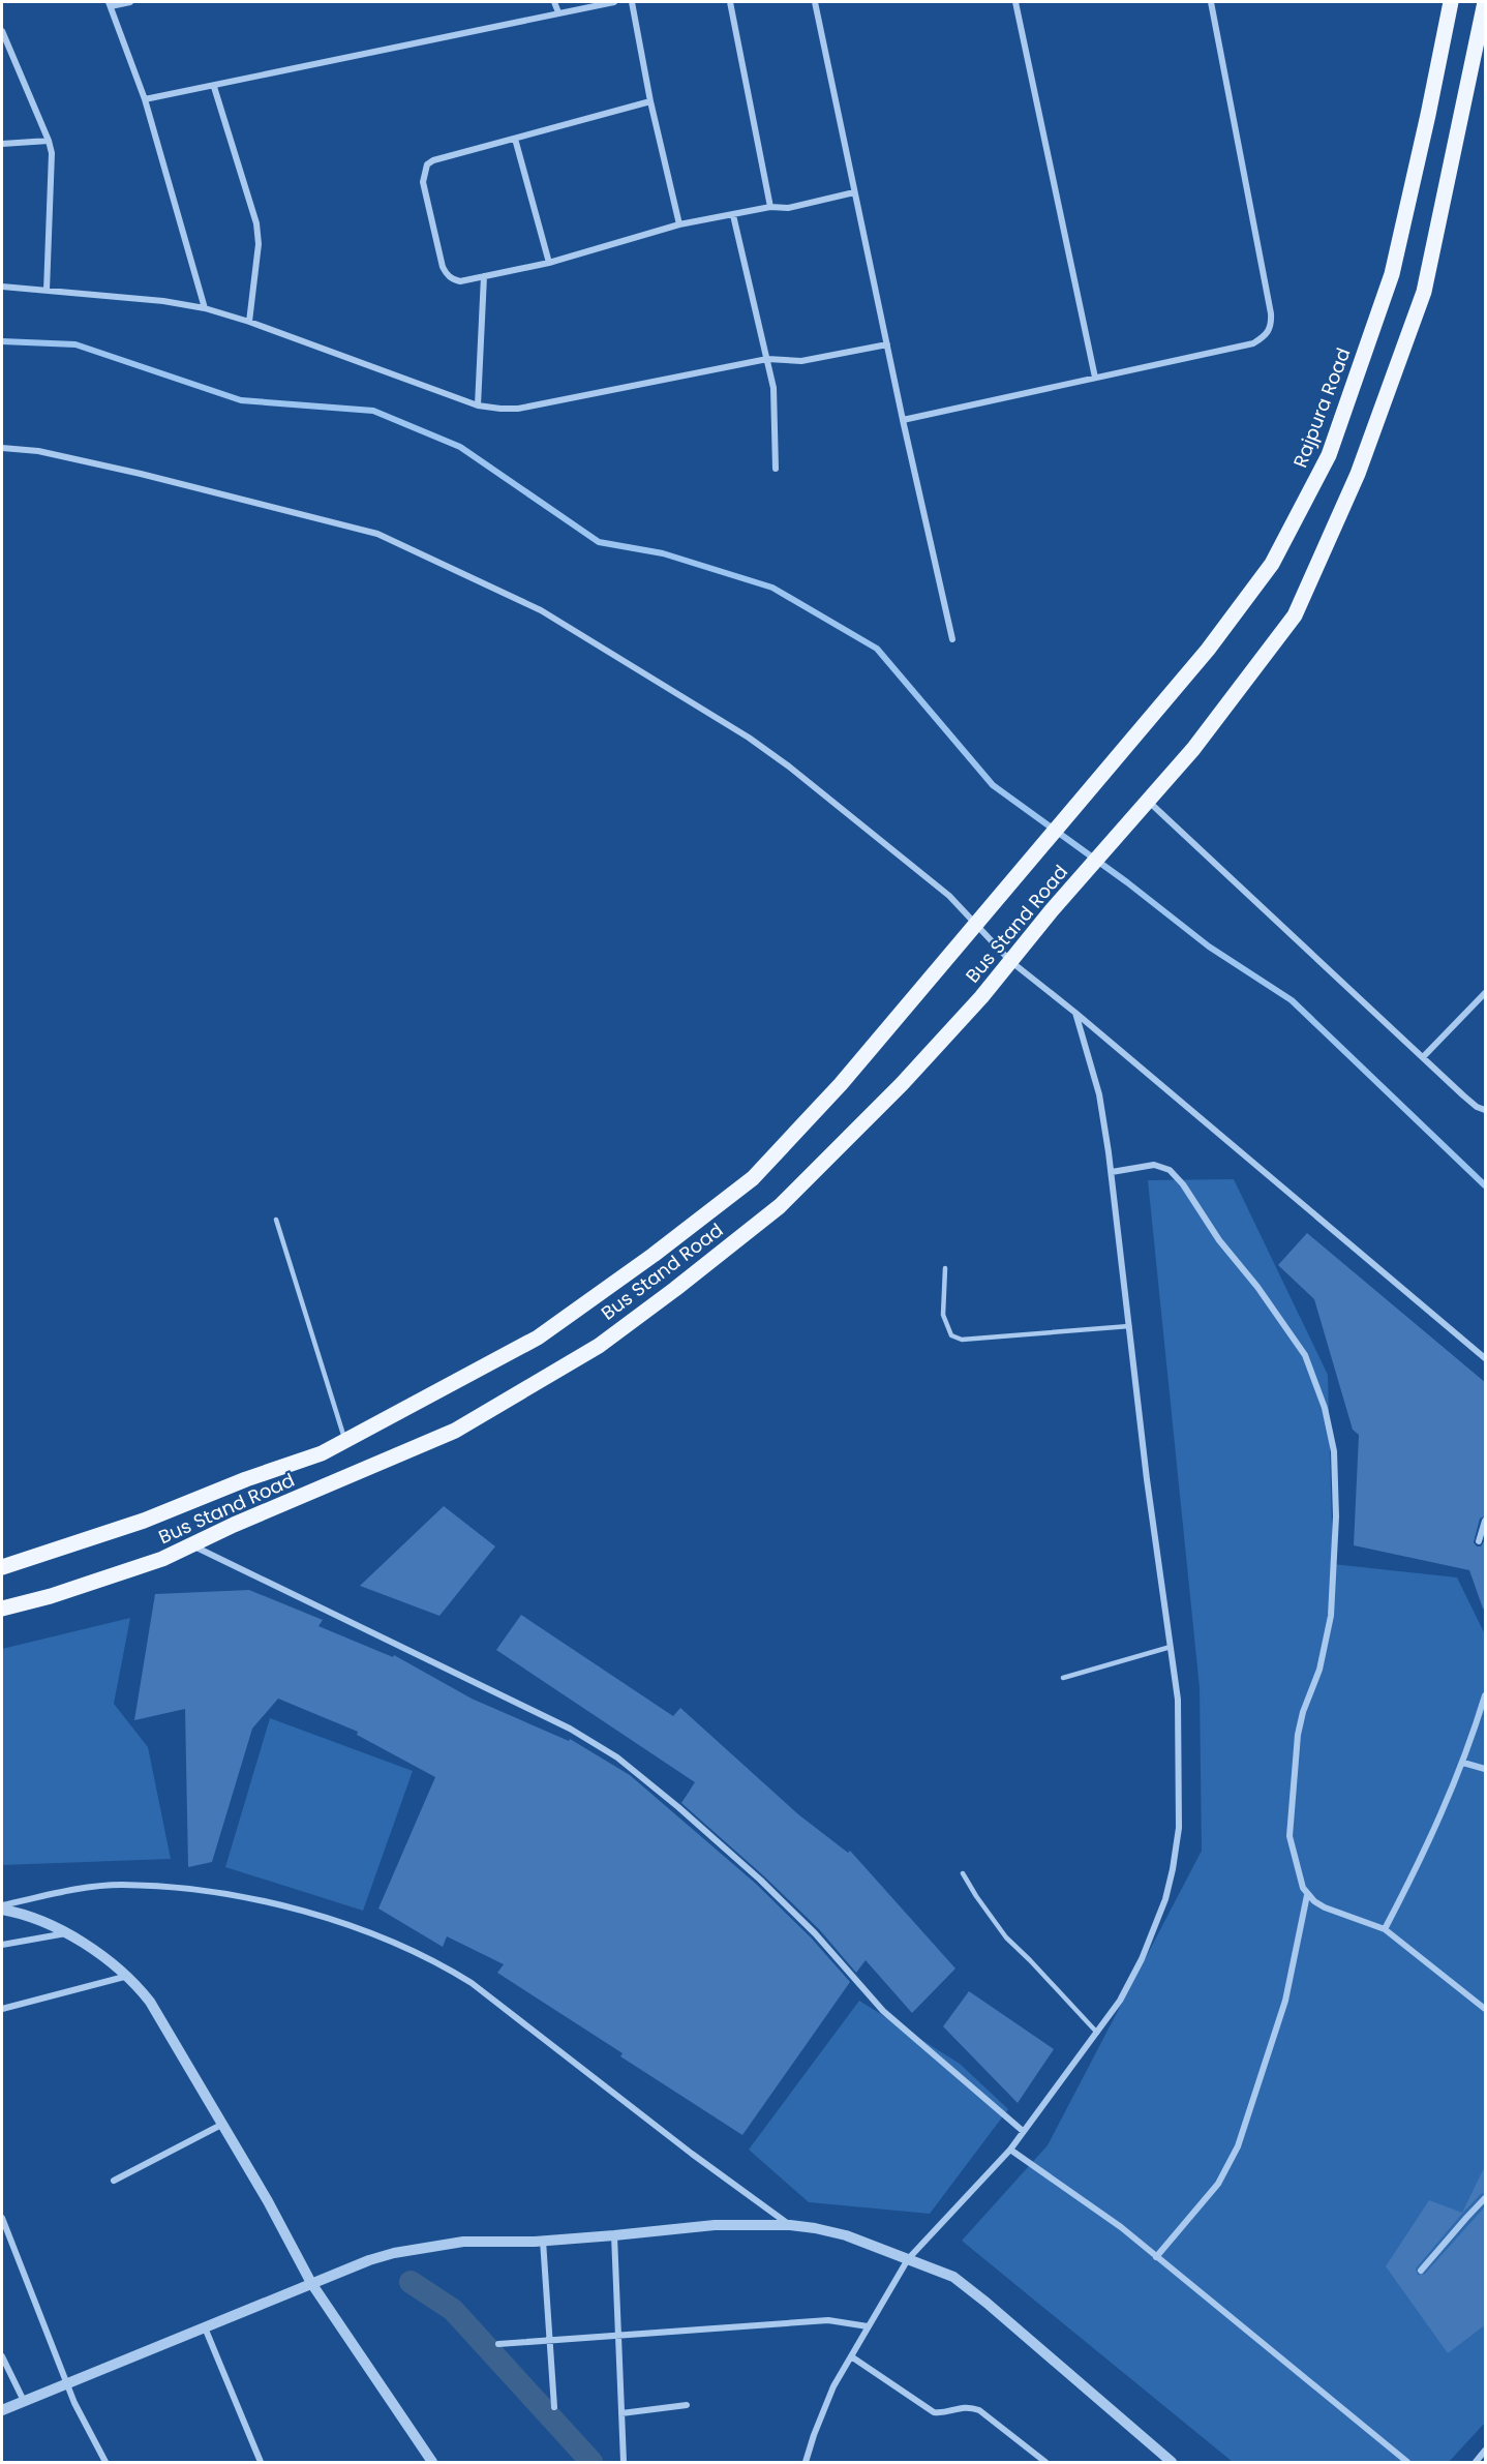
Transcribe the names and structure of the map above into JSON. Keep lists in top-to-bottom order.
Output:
{
  "streets": {
    "main road": ["Rajpura Road", "Bus Stand Road"]
  },
  "crossings": [
    ["Rajpura Road", "Bus Stand Road"]
  ]
}
